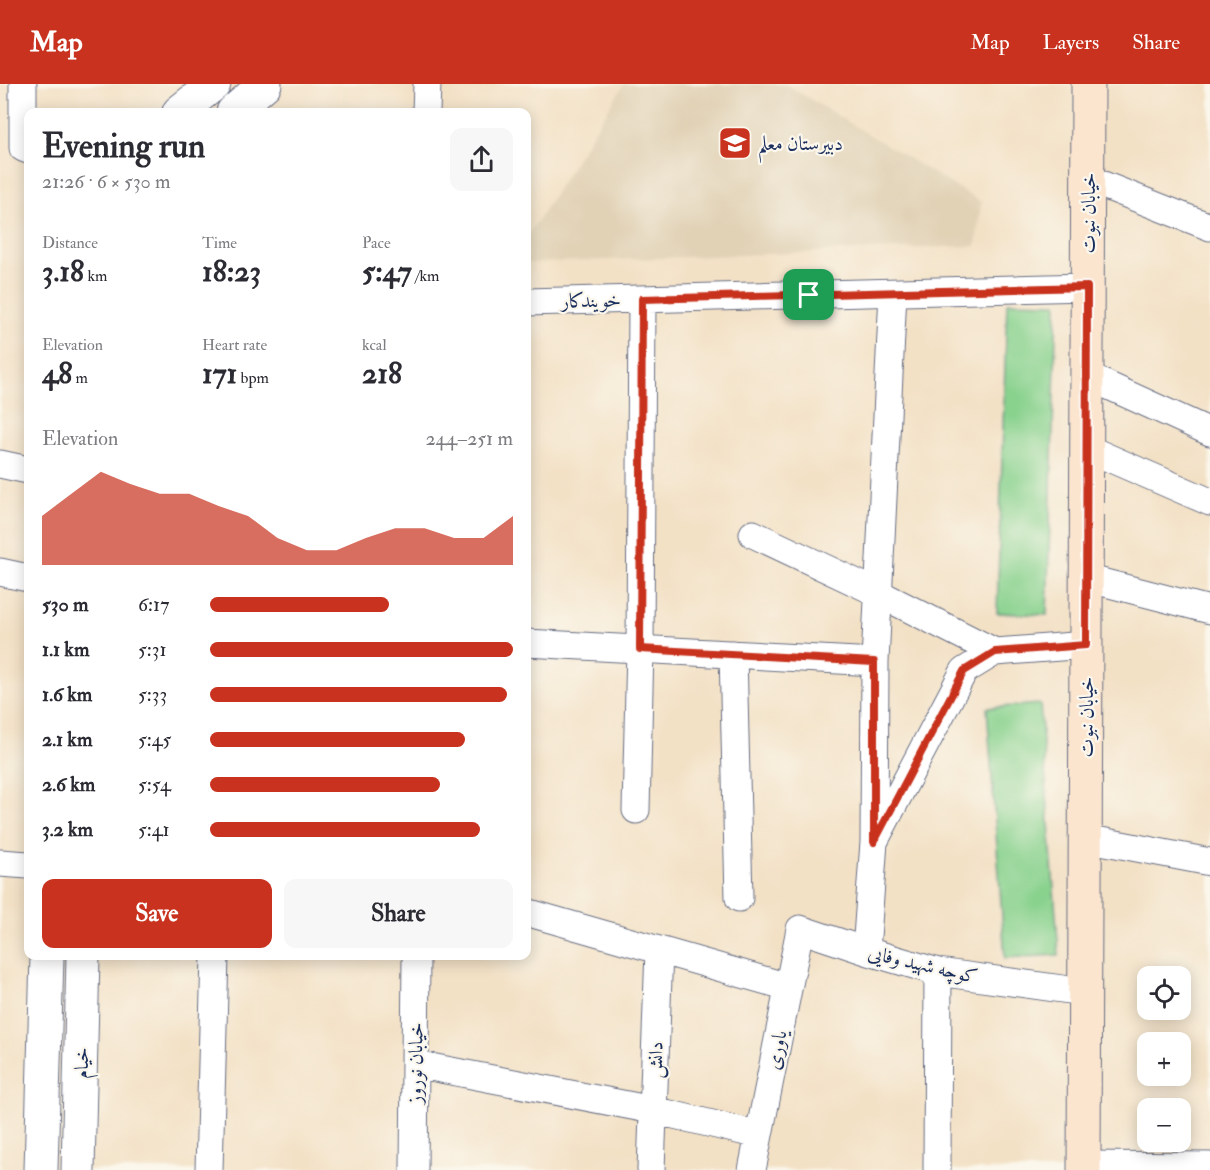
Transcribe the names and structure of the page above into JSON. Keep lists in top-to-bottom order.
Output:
{
  "streets": {
    "main road": ["خیابان نبوت"],
    "street": [
      "خویندکار",
      "کوچه شهید وفایی",
      "یاوری",
      "دانش",
      "خیام",
      "خیابان نوروز"
    ]
  },
  "crossings": [
    ["خیابان نبوت", "خویندکار"],
    ["خیابان نبوت", "کوچه شهید وفایی"],
    ["کوچه شهید وفایی", "یاوری"]
  ],
  "places": {
    "school or university": ["دبیرستان معلم"]
  },
  "page": {
    "header": "Map",
    "nav": ["Map", "Layers", "Share"],
    "heading": ["Evening run", "21:26 · 6 × 530 m"],
    "stats": [
      ["Distance", "3.18 km"],
      ["Time", "18:23"],
      ["Pace", "5:47 /km"],
      ["Elevation", "48 m"],
      ["Heart rate", "171 bpm"],
      ["kcal", "218"]
    ],
    "chart": ["Elevation", "244–251 m"],
    "list": [
      {
        "name": "530 m",
        "note": "6:17"
      },
      {
        "name": "1.1 km",
        "note": "5:31"
      },
      {
        "name": "1.6 km",
        "note": "5:33"
      },
      {
        "name": "2.1 km",
        "note": "5:45"
      },
      {
        "name": "2.6 km",
        "note": "5:54"
      },
      {
        "name": "3.2 km",
        "note": "5:41"
      }
    ],
    "buttons": ["Save", "Share"],
    "map_buttons": ["+", "−"]
  }
}
